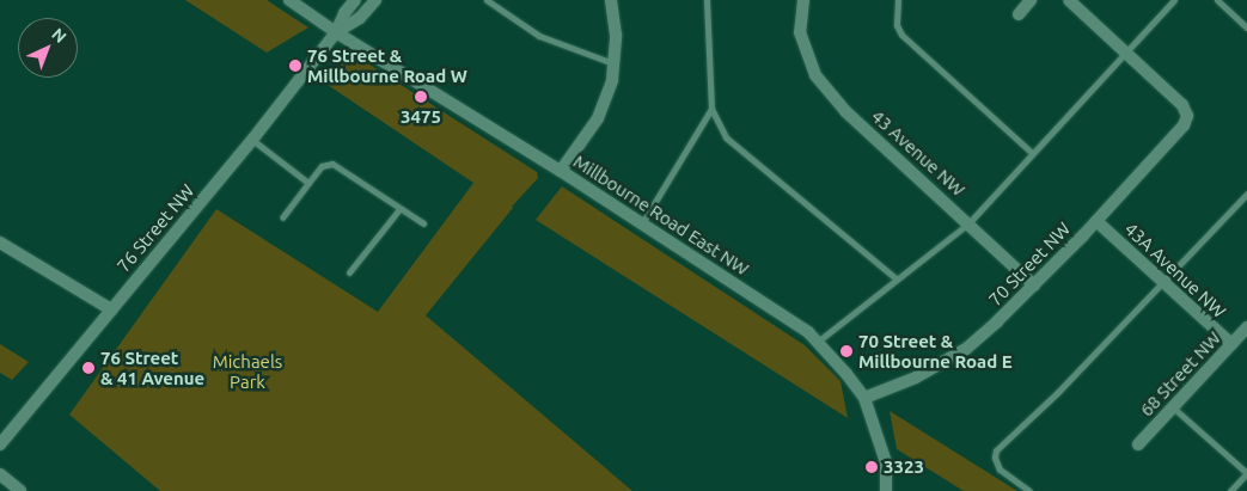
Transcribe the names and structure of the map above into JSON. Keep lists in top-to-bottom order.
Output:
{
  "streets": {
    "street": [
      "43 Avenue NW",
      "Millbourne Road East NW",
      "76 Street NW",
      "70 Street NW",
      "43A Avenue NW",
      "68 Street NW"
    ]
  },
  "crossings": [
    ["43 Avenue NW", "70 Street NW"],
    ["Millbourne Road East NW", "76 Street NW"],
    ["Millbourne Road East NW", "70 Street NW"],
    ["70 Street NW", "43A Avenue NW"],
    ["43A Avenue NW", "68 Street NW"]
  ],
  "parks": ["Michaels Park"],
  "places": [
    "76 Street & Millbourne Road W",
    "3475",
    "70 Street & Millbourne Road E",
    "76 Street & 41 Avenue",
    "3323"
  ],
  "north": "top right"
}
